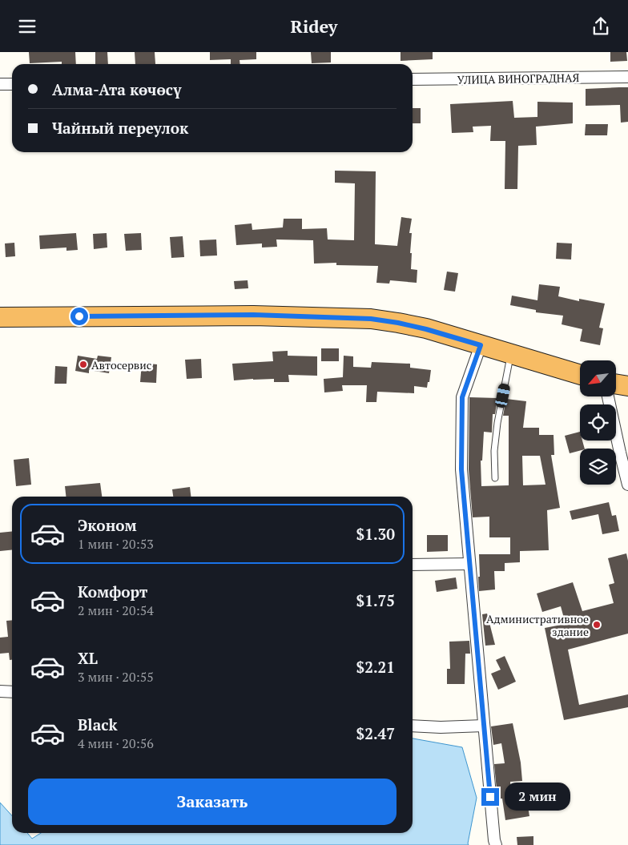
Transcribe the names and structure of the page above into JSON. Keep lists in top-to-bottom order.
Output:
{
  "streets": {
    "street": ["УЛИЦА ВИНОГРАДНАЯ"]
  },
  "places": ["Автосервис", "Административное здание"],
  "north": "bottom left",
  "page": {
    "header": "Ridey",
    "banner": ["Алма-Ата көчөсү", "Чайный переулок"],
    "list": [
      {
        "name": "Эконом",
        "note": "1 мин · 20:53",
        "value": "$1.30"
      },
      {
        "name": "Комфорт",
        "note": "2 мин · 20:54",
        "value": "$1.75"
      },
      {
        "name": "XL",
        "note": "3 мин · 20:55",
        "value": "$2.21"
      },
      {
        "name": "Black",
        "note": "4 мин · 20:56",
        "value": "$2.47"
      }
    ],
    "buttons": "Заказать",
    "bubble": "2 мин"
  }
}
